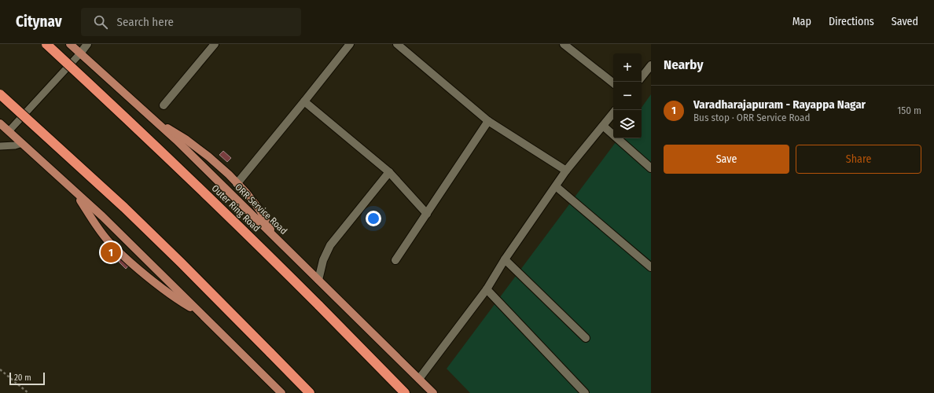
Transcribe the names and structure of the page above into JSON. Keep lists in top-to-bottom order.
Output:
{
  "streets": {
    "highway": ["Outer Ring Road"],
    "main road": ["ORR Service Road"]
  },
  "scale_bar": "20 m",
  "page": {
    "header": "Citynav",
    "search": "Search here",
    "nav": ["Map", "Directions", "Saved"],
    "heading": "Nearby",
    "map_buttons": ["+", "−"],
    "list": [
      {
        "mark": "1",
        "name": "Varadharajapuram - Rayappa Nagar",
        "note": "Bus stop · ORR Service Road",
        "value": "150 m"
      }
    ],
    "buttons": ["Save", "Share"],
    "pins": "1",
    "scale": "20 m"
  }
}
